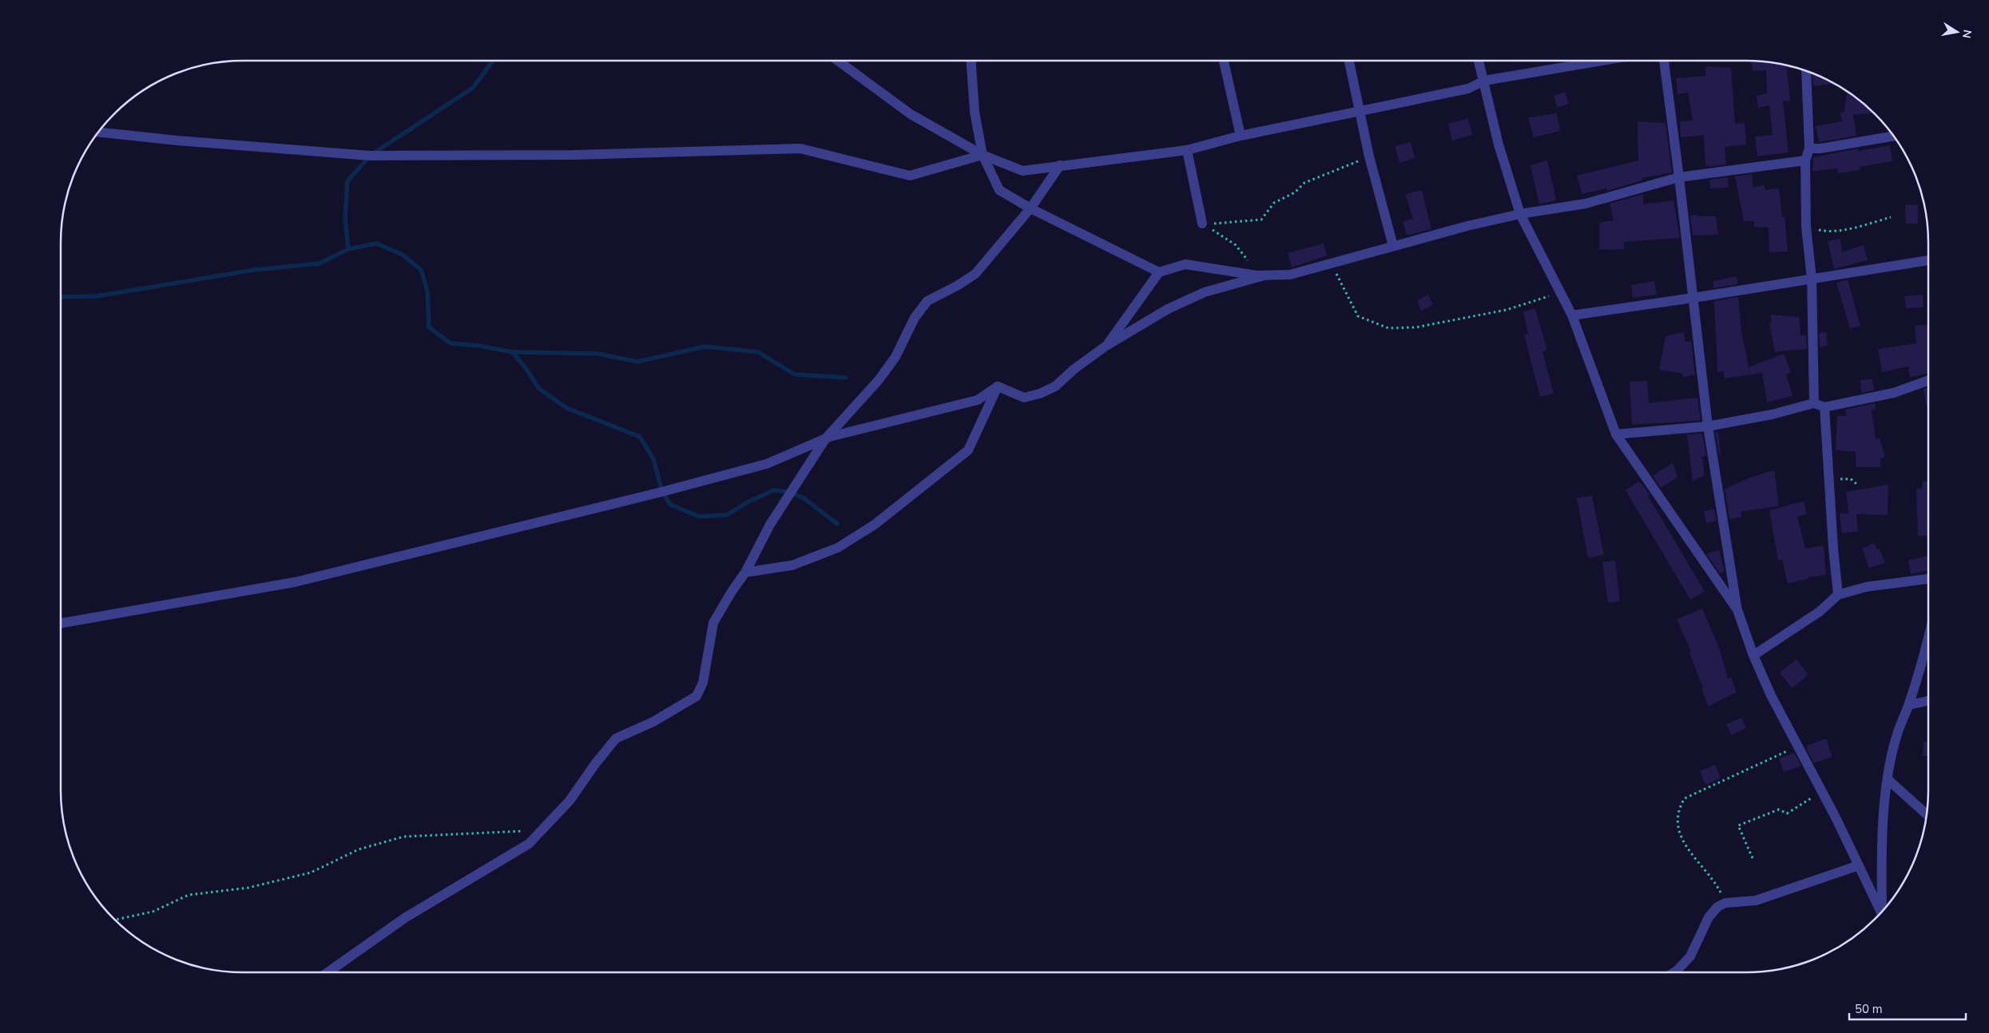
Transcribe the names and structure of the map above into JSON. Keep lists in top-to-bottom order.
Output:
{
  "scale_bar": "50 m",
  "north": "right"
}
